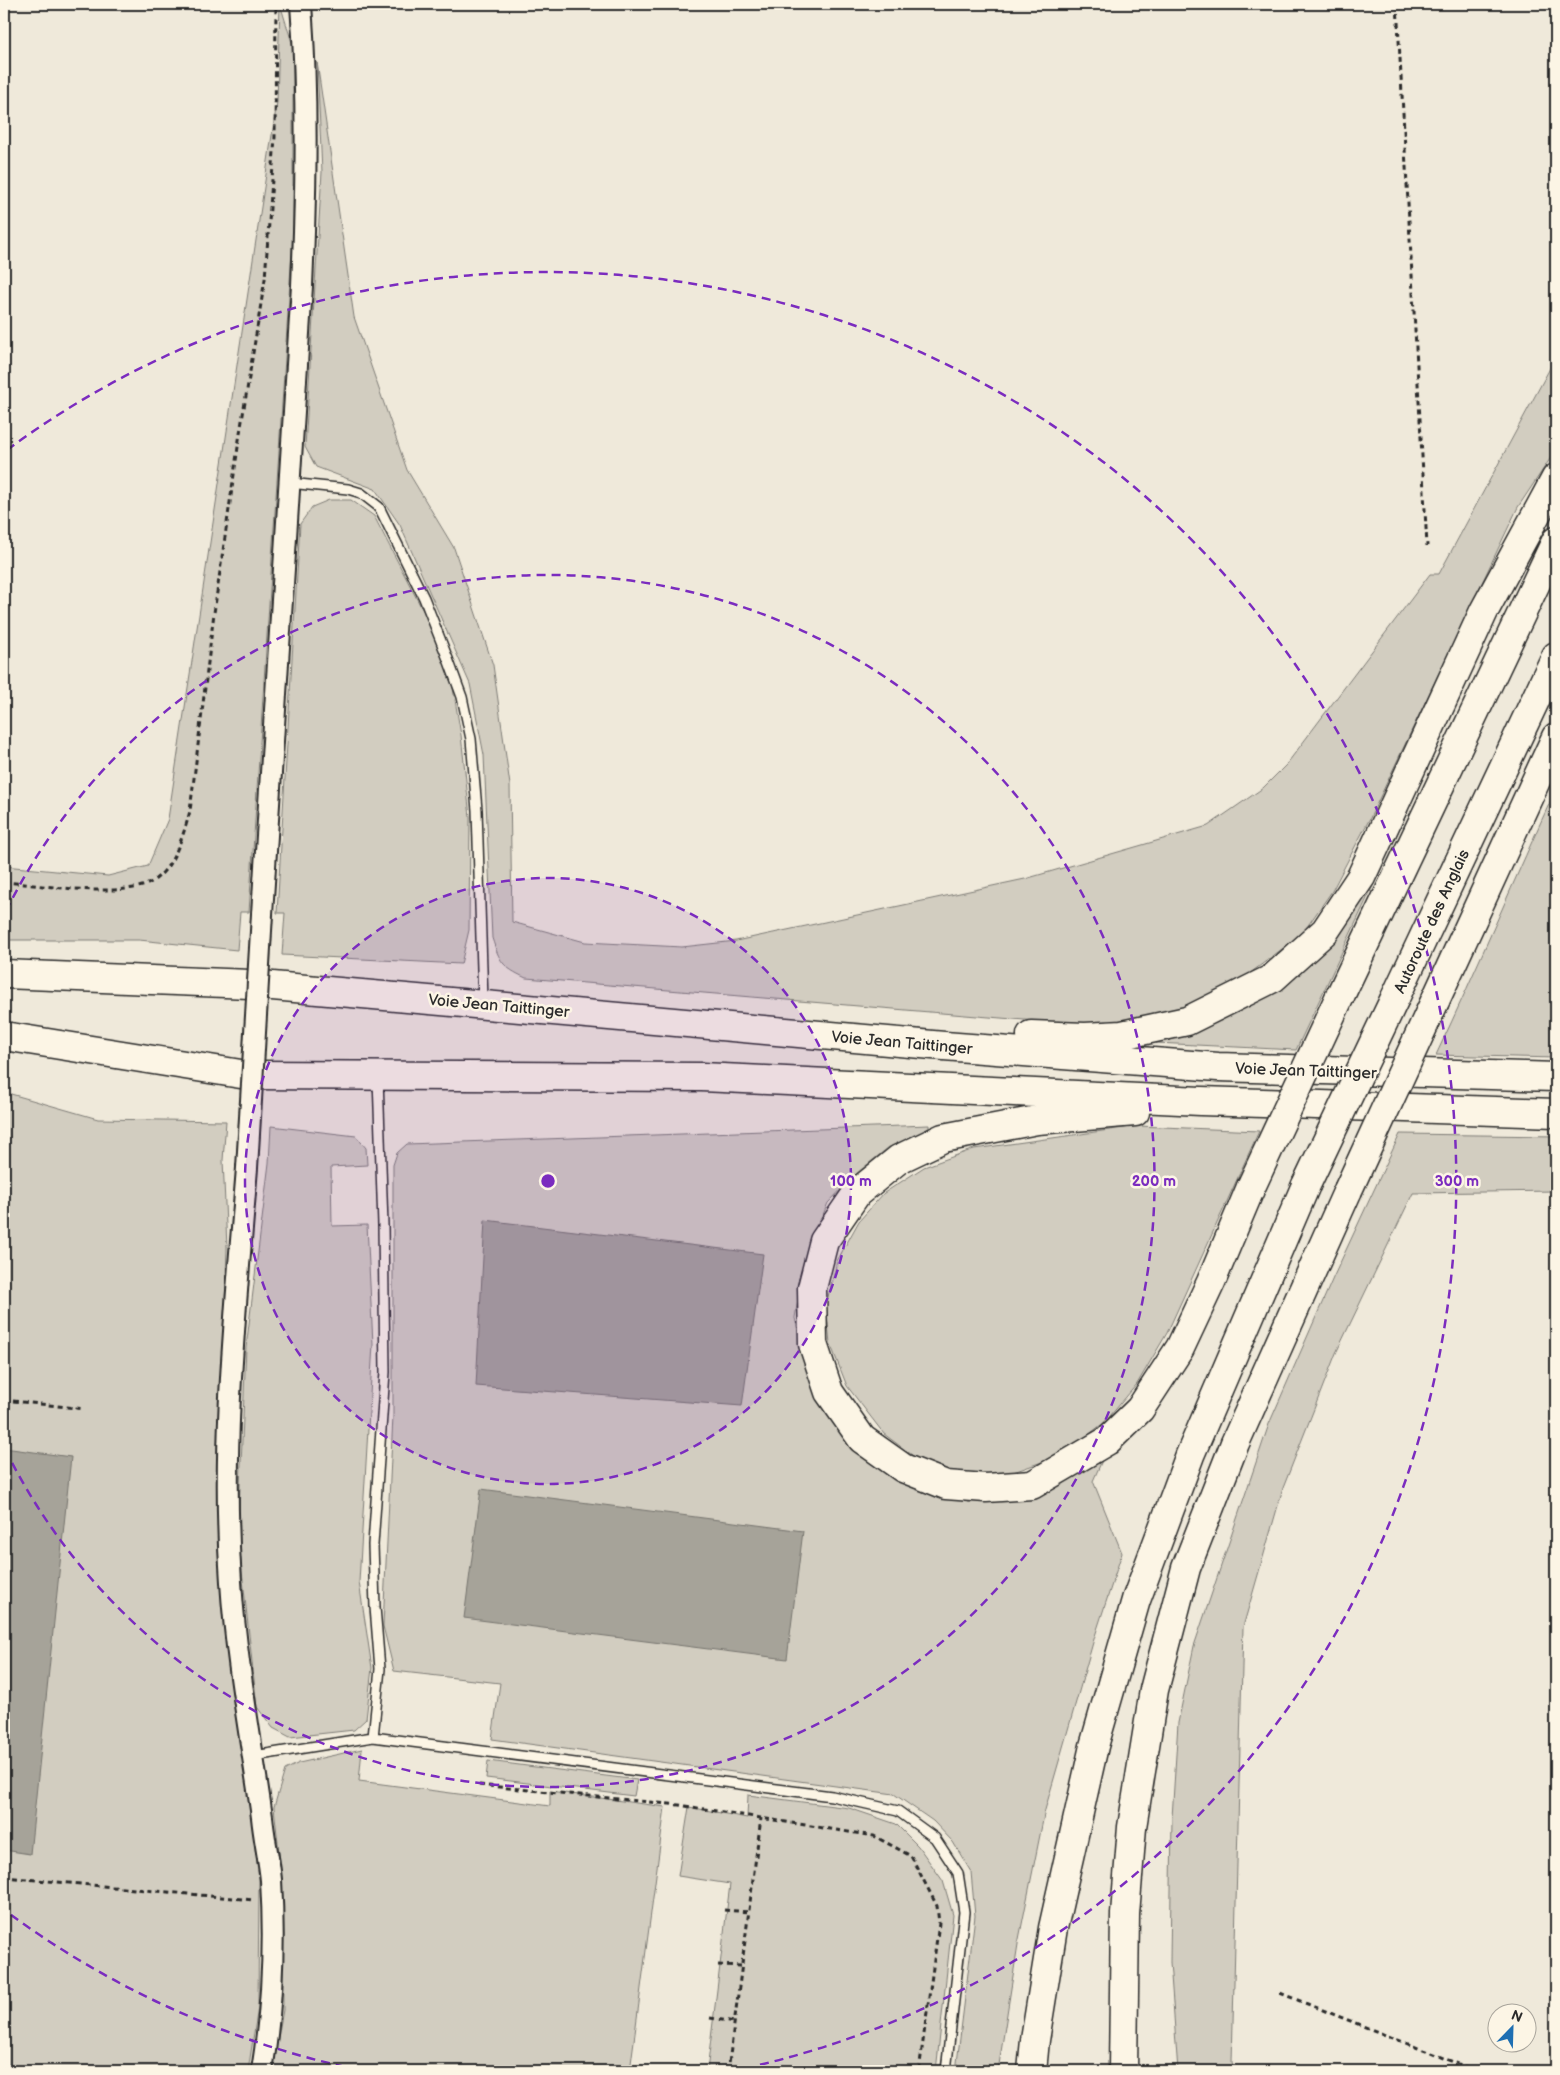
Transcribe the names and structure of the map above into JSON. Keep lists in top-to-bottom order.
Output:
{
  "streets": {
    "highway": ["Autoroute des Anglais", "Voie Jean Taittinger"]
  },
  "north": "top right",
  "rings": ["100 m", "200 m", "300 m"]
}
